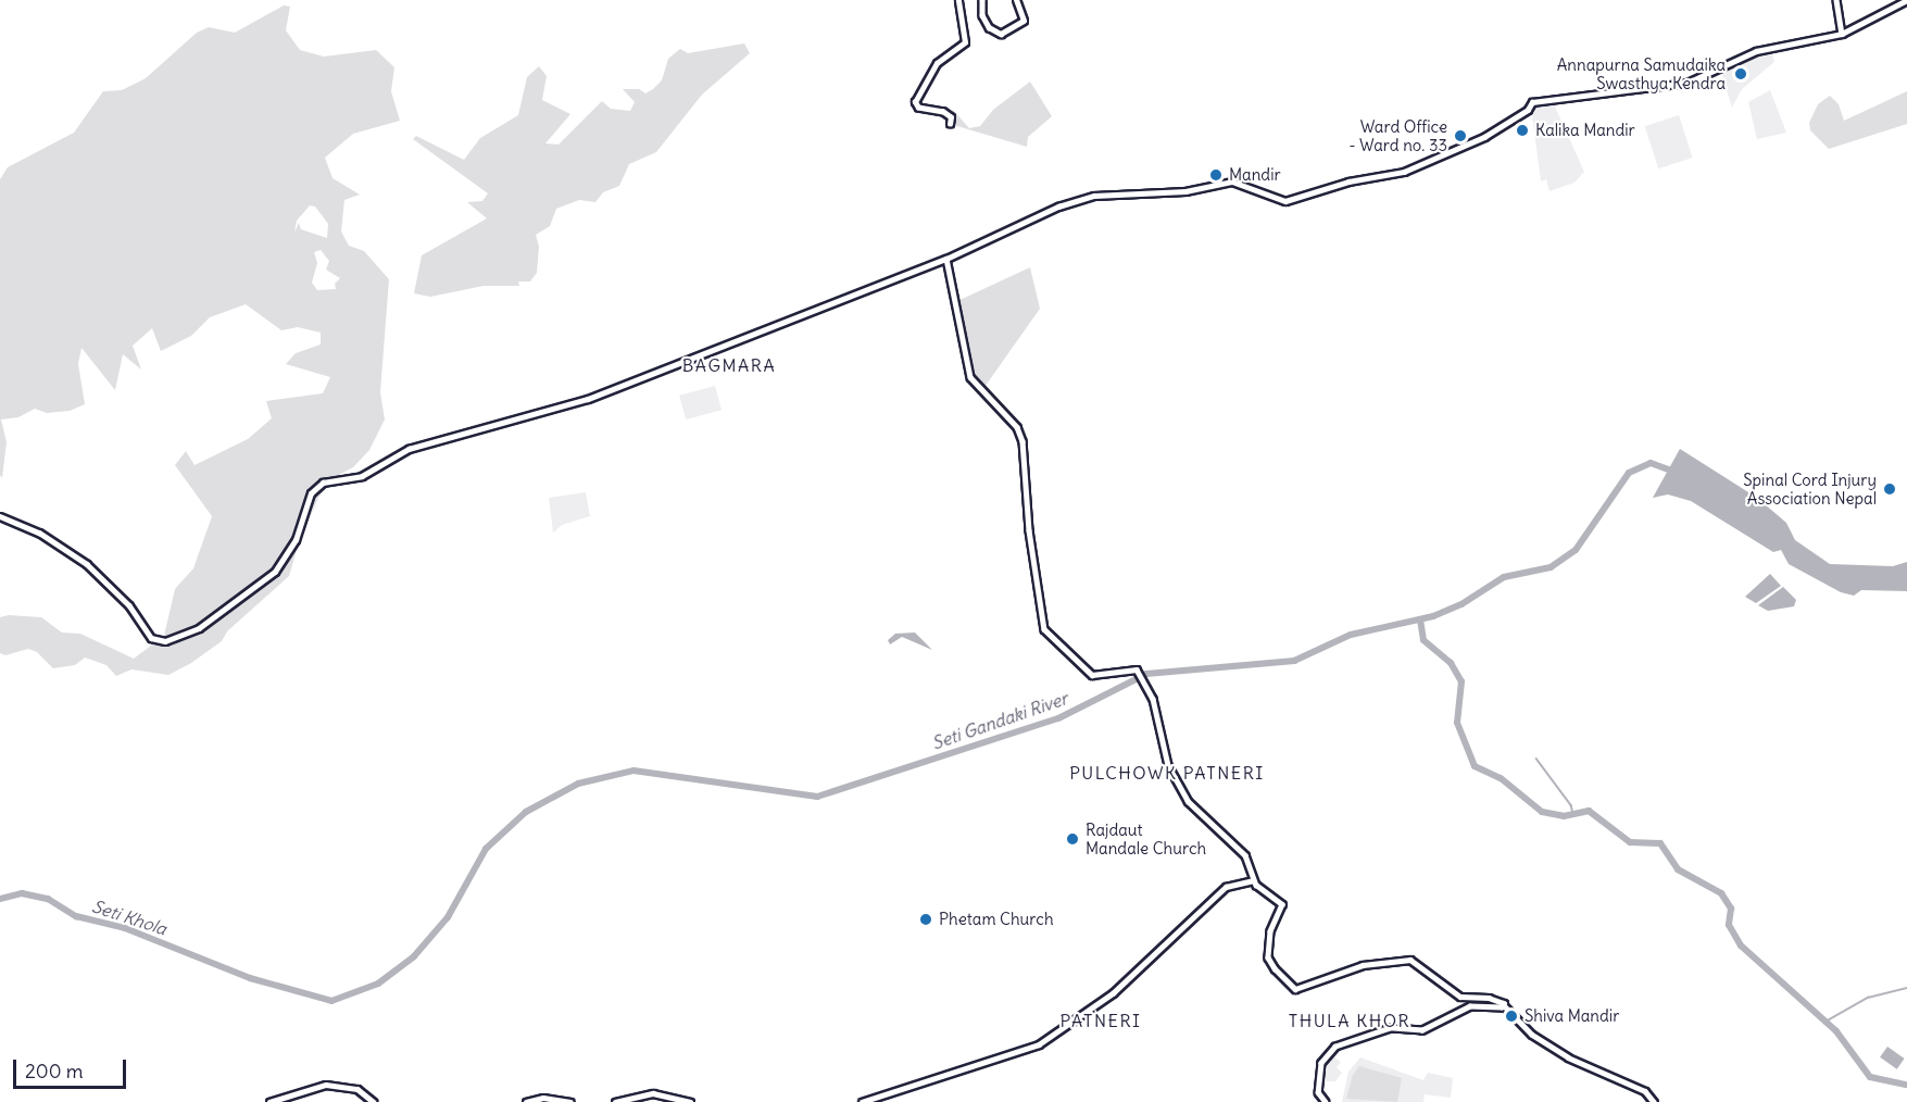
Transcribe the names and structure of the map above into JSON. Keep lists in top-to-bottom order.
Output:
{
  "districts": [
    "BAGMARA",
    "PULCHOWK PATNERI",
    "PATNERI",
    "THULA KHOR"
  ],
  "water": ["Seti Gandaki River", "Seti Khola"],
  "places": [
    "Annapurna Samudaika Swasthya Kendra",
    "Kalika Mandir",
    "Ward Office - Ward no. 33",
    "Mandir",
    "Spinal Cord Injury Association Nepal",
    "Rajdaut Mandale Church",
    "Phetam Church",
    "Shiva Mandir"
  ],
  "scale_bar": "200 m"
}
